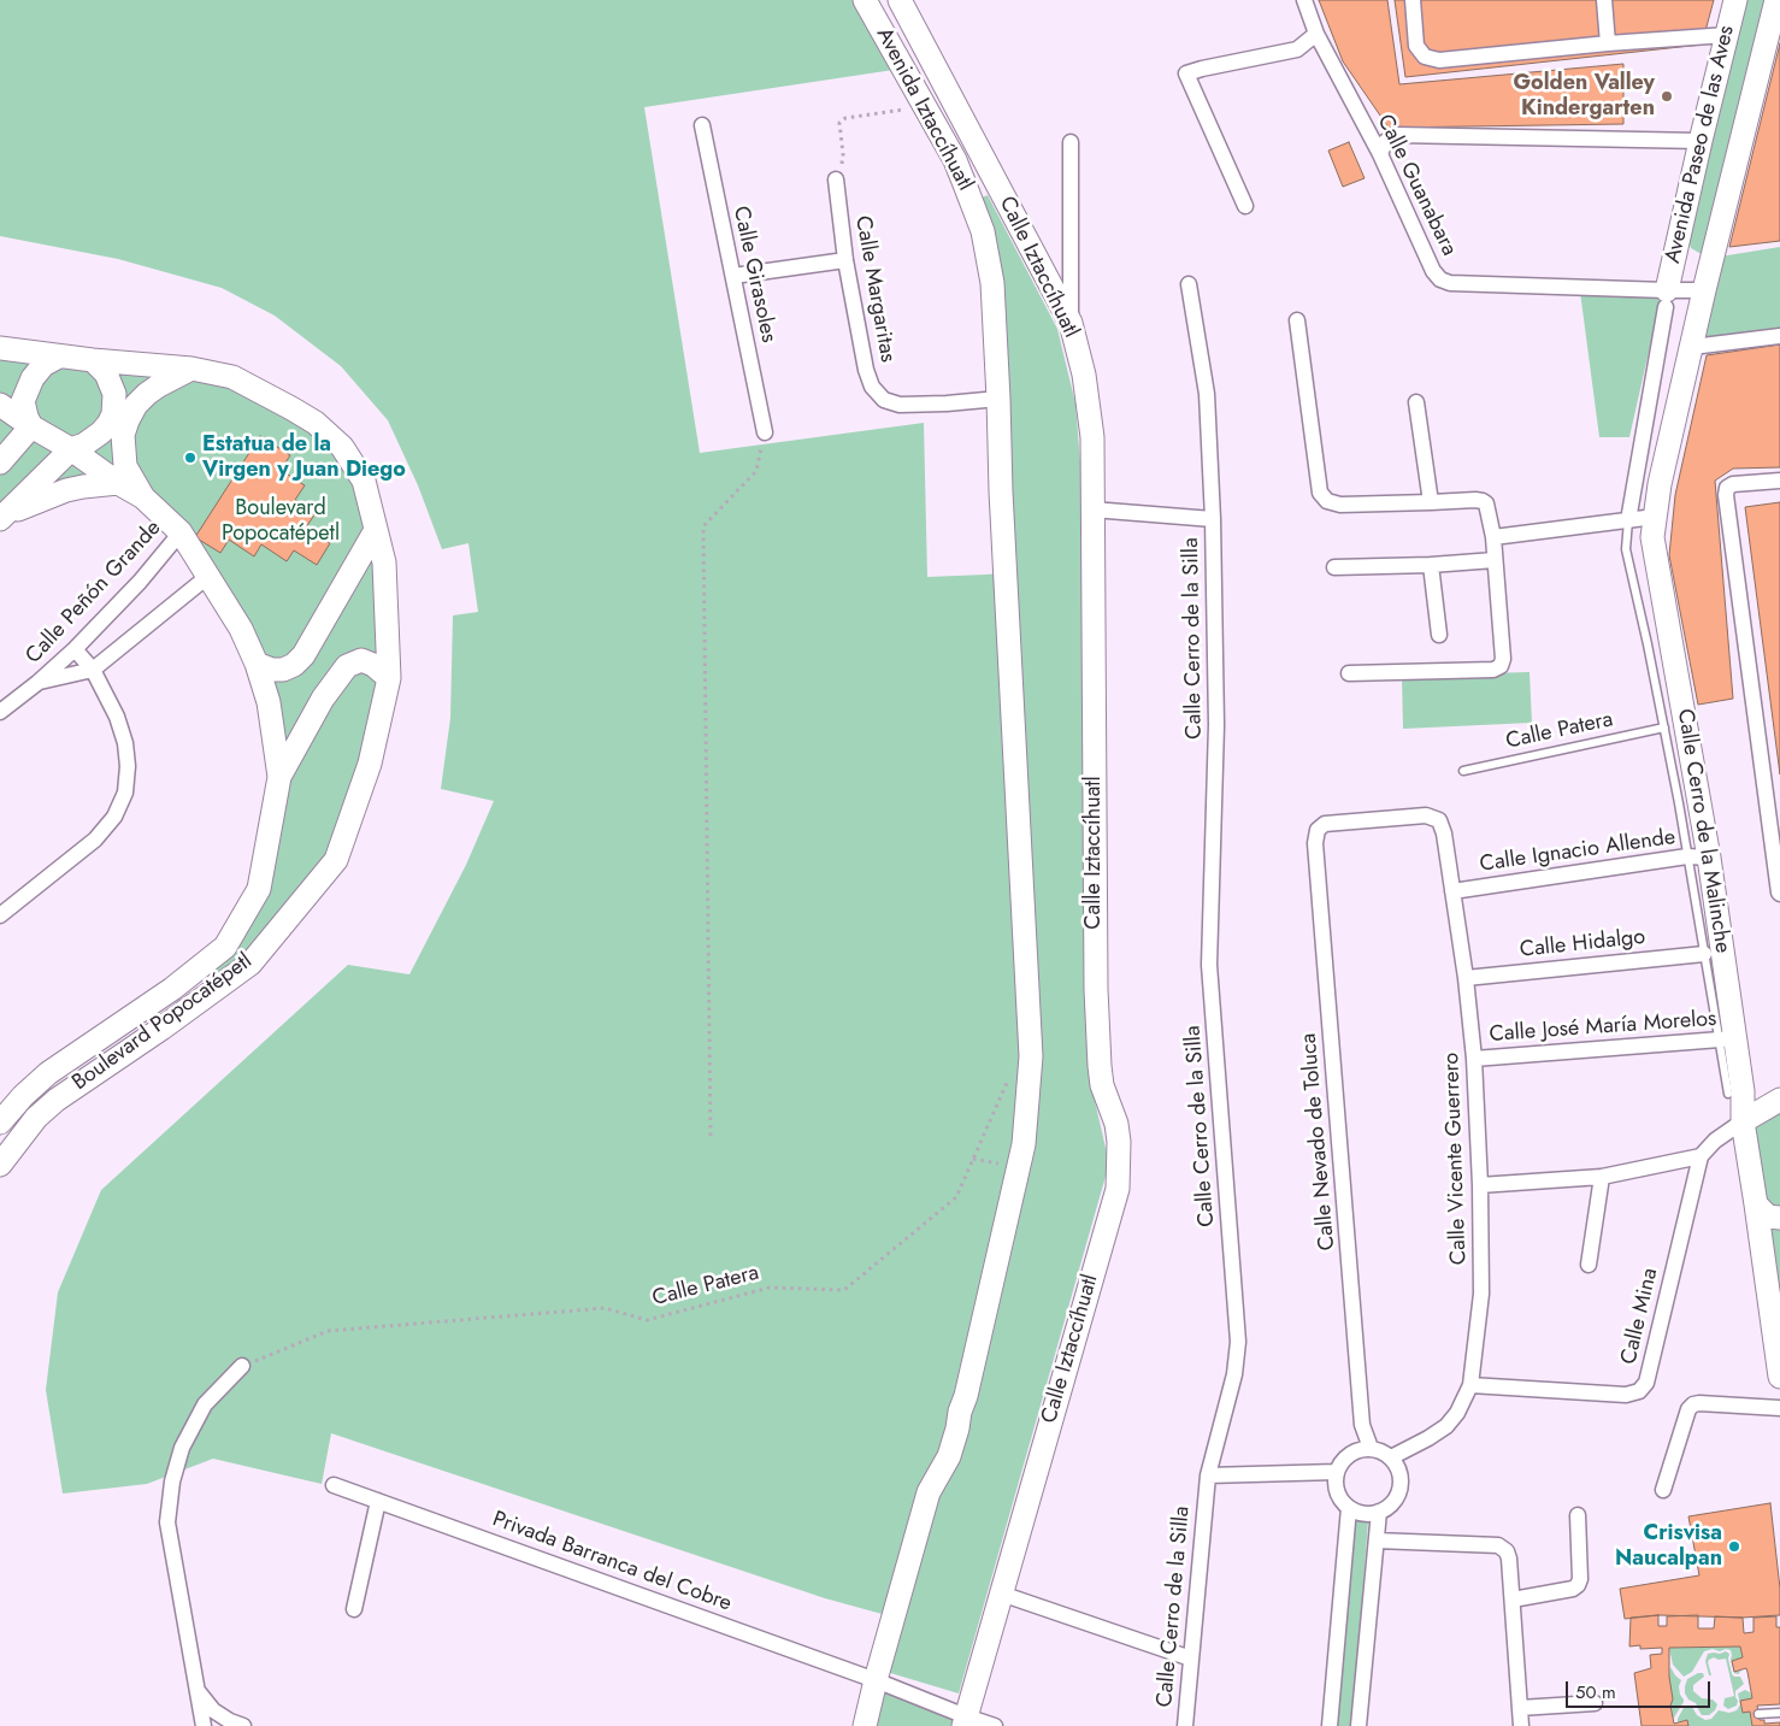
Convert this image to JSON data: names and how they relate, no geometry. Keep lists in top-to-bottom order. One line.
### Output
{"streets":{"street":["Avenida Iztaccíhuatl","Avenida Paseo de las Aves","Calle Guanabara","Calle Iztaccíhuatl","Calle Girasoles","Calle Margaritas","Calle Peñón Grande","Calle Cerro de la Silla","Calle Cerro de la Malinche","Calle Ignacio Allende","Calle Hidalgo","Boulevard Popocatépetl","Calle José María Morelos","Calle Nevado de Toluca","Calle Vicente Guerrero","Calle Mina","Privada Barranca del Cobre"],"lane":["Calle Patera"]},"crossings":[["Avenida Iztaccíhuatl","Calle Margaritas"],["Avenida Iztaccíhuatl","Calle Patera"],["Avenida Paseo de las Aves","Calle Guanabara"],["Avenida Paseo de las Aves","Calle Cerro de la Malinche"],["Calle Guanabara","Calle Cerro de la Malinche"],["Calle Iztaccíhuatl","Privada Barranca del Cobre"],["Calle Peñón Grande","Boulevard Popocatépetl"],["Calle Patera","Calle Cerro de la Malinche"],["Calle Cerro de la Malinche","Calle Ignacio Allende"],["Calle Cerro de la Malinche","Calle Hidalgo"],["Calle Cerro de la Malinche","Calle José María Morelos"],["Calle Ignacio Allende","Calle Vicente Guerrero"],["Calle Hidalgo","Calle Vicente Guerrero"],["Calle José María Morelos","Calle Vicente Guerrero"],["Calle Nevado de Toluca","Calle Vicente Guerrero"],["Calle Vicente Guerrero","Calle Mina"]],"parks":["Boulevard Popocatépetl"],"places":["Golden Valley Kindergarten","Estatua de la Virgen y Juan Diego","Crisvisa Naucalpan"],"scale_bar":"50 m"}
